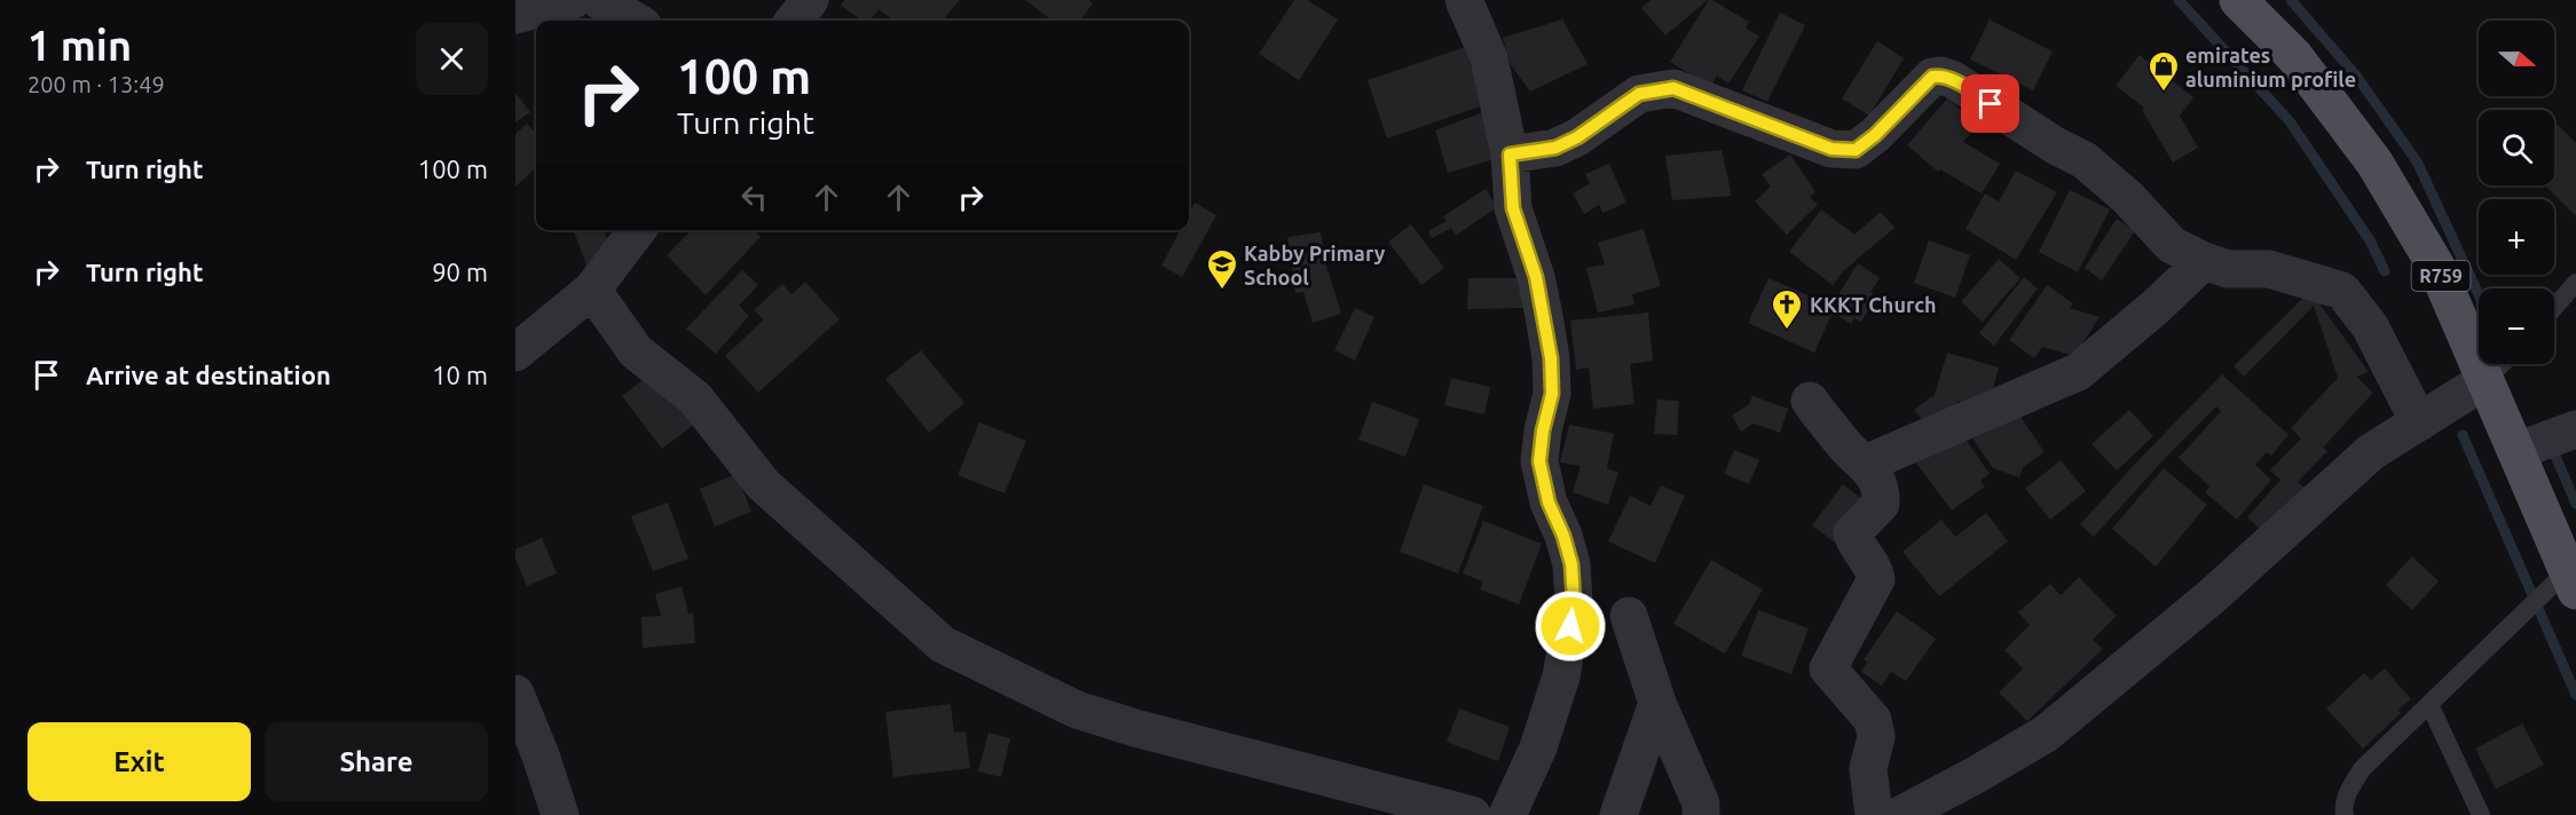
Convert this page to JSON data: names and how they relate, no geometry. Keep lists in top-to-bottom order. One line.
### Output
{"streets":{"main road":["R759"]},"places":{"shop":["emirates aluminium profile"],"school or university":["Kabby Primary School"],"church":["KKKT Church"]},"north":"right","page":{"heading":["1 min","200 m · 13:49"],"map_buttons":["+","−"],"turn":["100 m","Turn right"],"list":[{"name":"Turn right","value":"100 m"},{"name":"Turn right","value":"90 m"},{"name":"Arrive at destination","value":"10 m"}],"buttons":["Exit","Share"]}}
